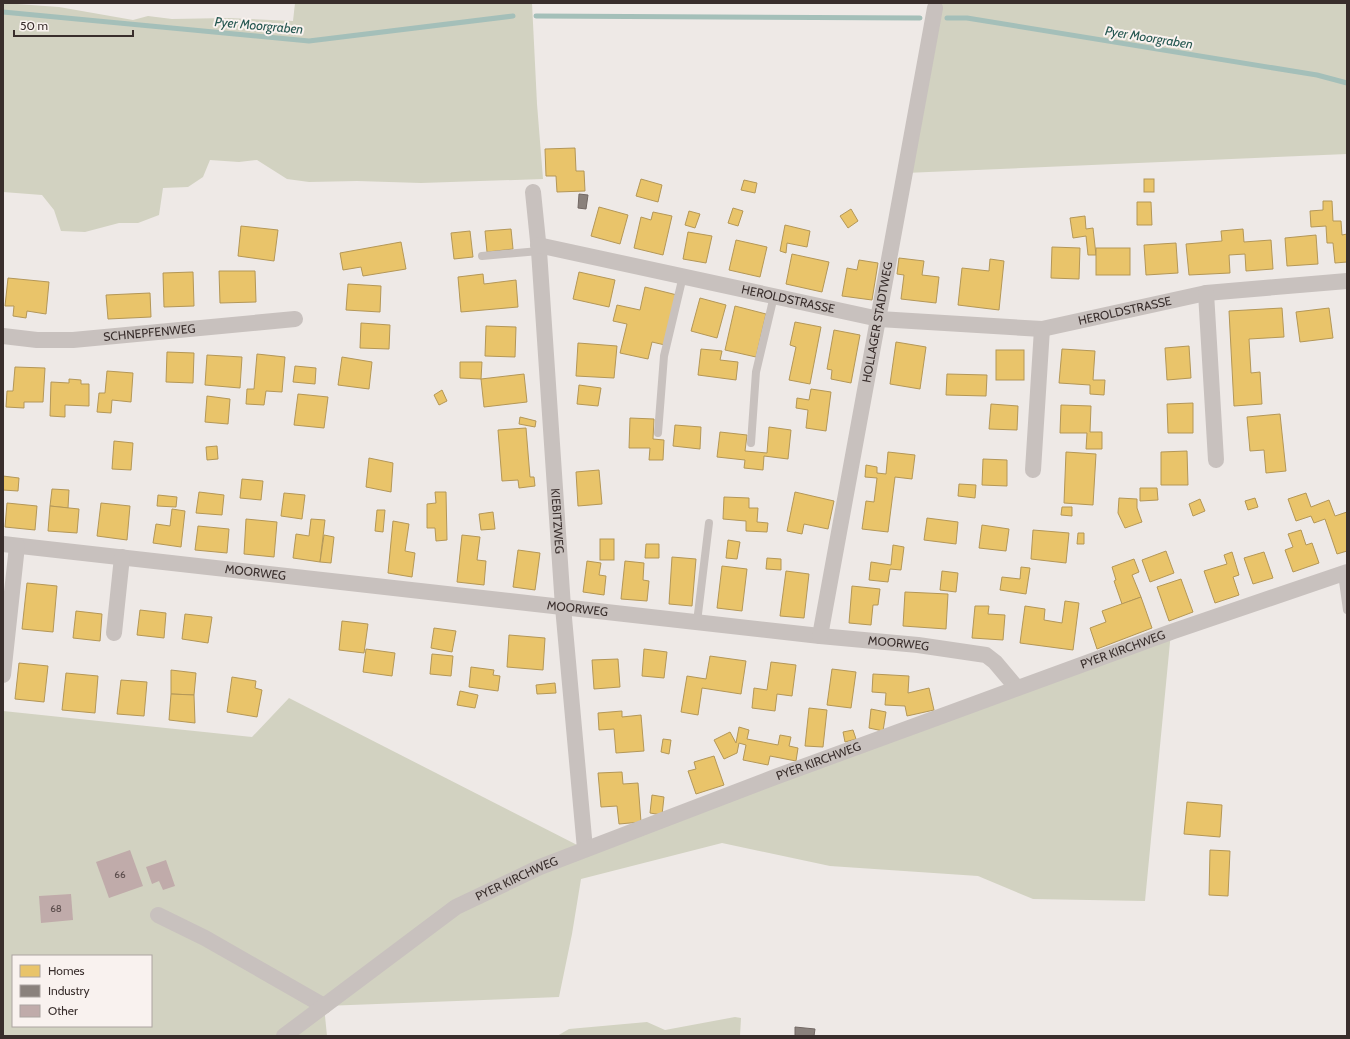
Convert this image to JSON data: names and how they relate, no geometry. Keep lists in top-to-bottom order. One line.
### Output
{"streets":{"street":["HEROLDSTRASSE","HOLLAGER STADTWEG","SCHNEPFENWEG","KIEBITZWEG","MOORWEG","PYER KIRCHWEG"]},"crossings":[["HEROLDSTRASSE","HOLLAGER STADTWEG"],["HEROLDSTRASSE","KIEBITZWEG"],["HOLLAGER STADTWEG","MOORWEG"],["KIEBITZWEG","MOORWEG"],["KIEBITZWEG","PYER KIRCHWEG"],["MOORWEG","PYER KIRCHWEG"]],"water":["Pyer Moorgraben"],"house_numbers":["66","68"],"legend":["Homes","Industry","Other"],"scale_bar":"50 m"}
